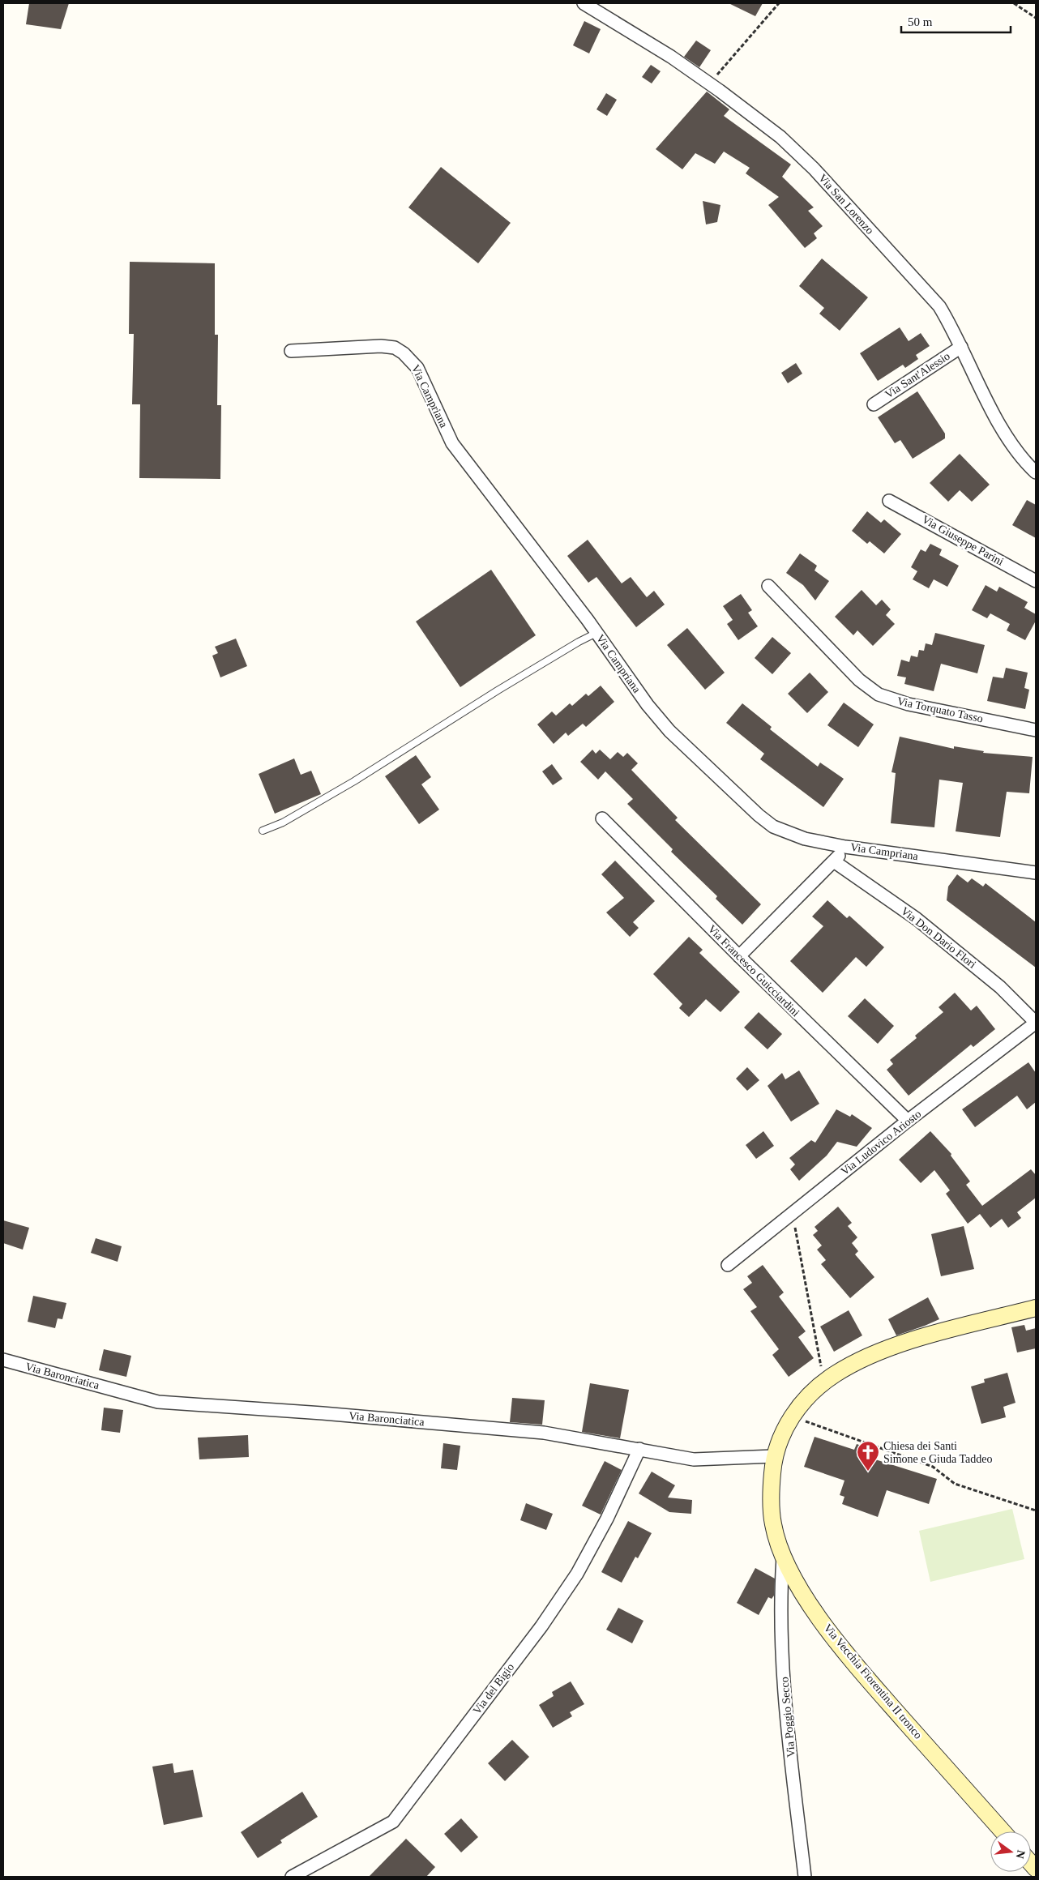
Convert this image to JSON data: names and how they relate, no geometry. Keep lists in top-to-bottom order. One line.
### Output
{"streets":{"street":["Via San Lorenzo","Via Sant'Alessio","Via Campriana","Via Giuseppe Parini","Via Torquato Tasso","Via Don Dario Flori","Via Francesco Guicciardini","Via Ludovico Ariosto","Via Baronciatica","Via Vecchia Fiorentina II tronco","Via del Bigio","Via Poggio Secco"]},"crossings":[["Via San Lorenzo","Via Sant'Alessio"],["Via Don Dario Flori","Via Ludovico Ariosto"],["Via Francesco Guicciardini","Via Ludovico Ariosto"],["Via Baronciatica","Via Vecchia Fiorentina II tronco"],["Via Baronciatica","Via del Bigio"],["Via Vecchia Fiorentina II tronco","Via Poggio Secco"]],"places":{"church":["Chiesa dei Santi Simone e Giuda Taddeo"]},"scale_bar":"50 m","north":"right"}
